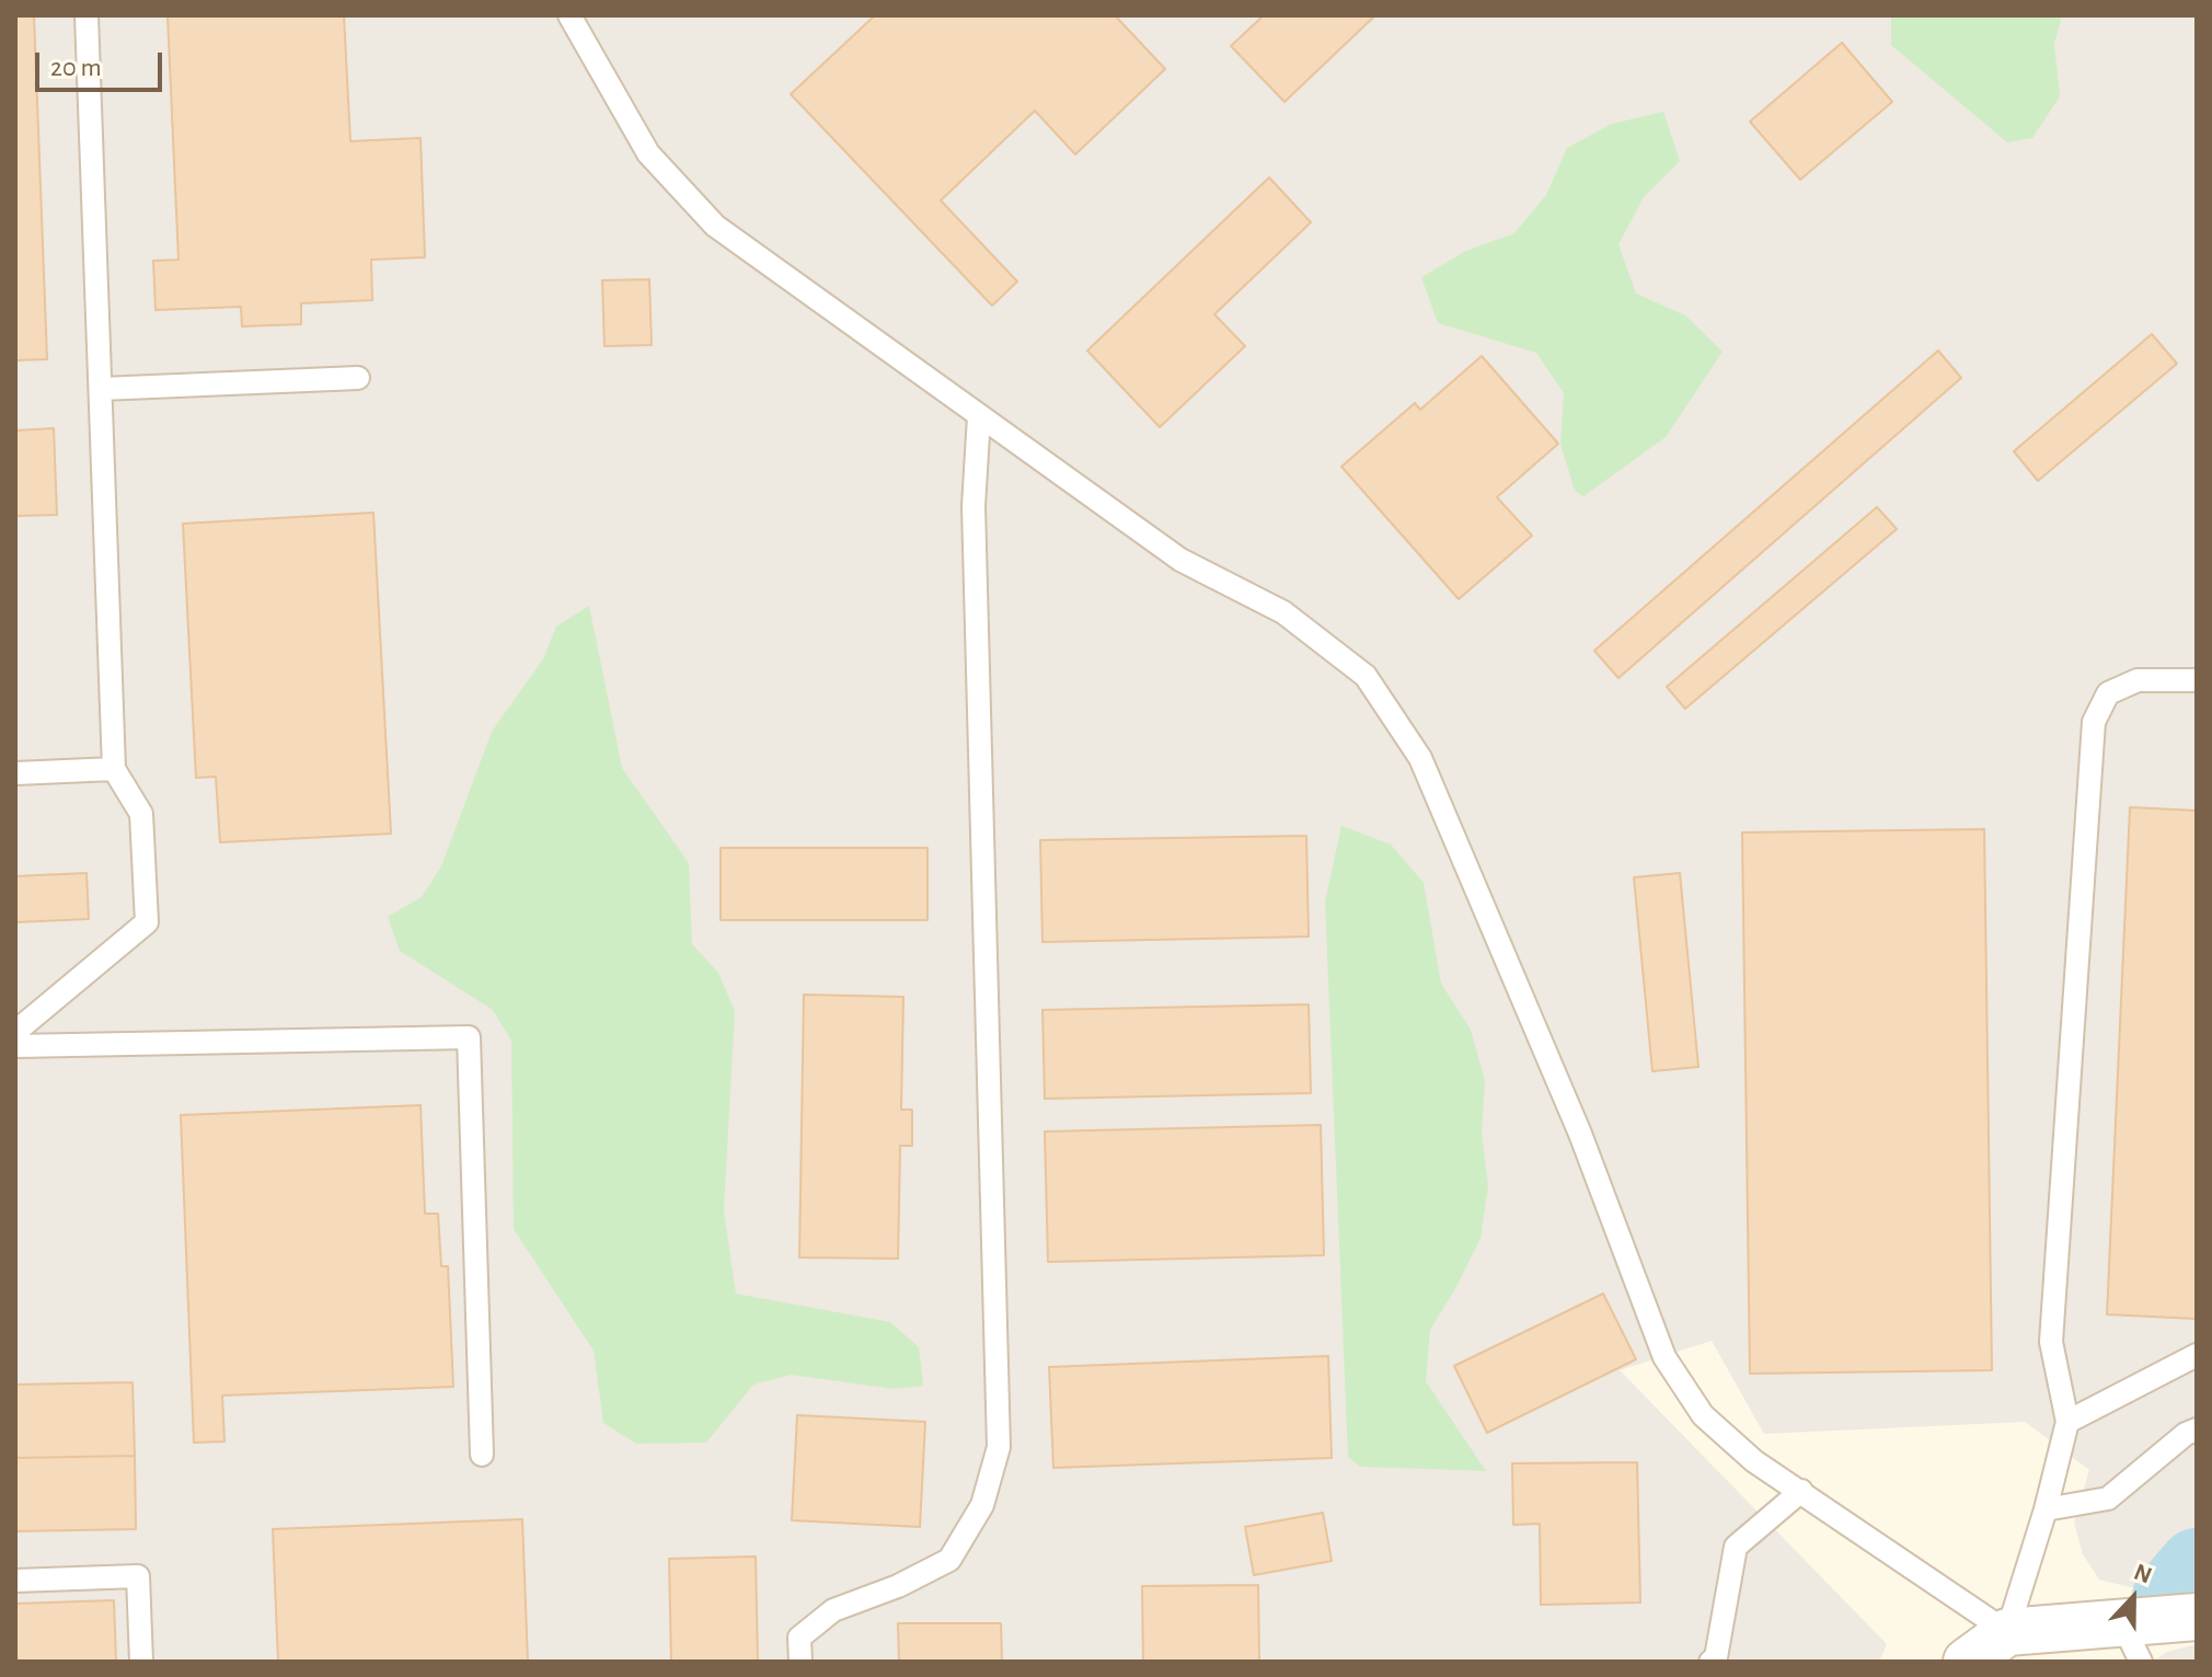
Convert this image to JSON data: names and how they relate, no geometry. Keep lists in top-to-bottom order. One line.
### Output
{"scale_bar":"20 m","north":"top"}
